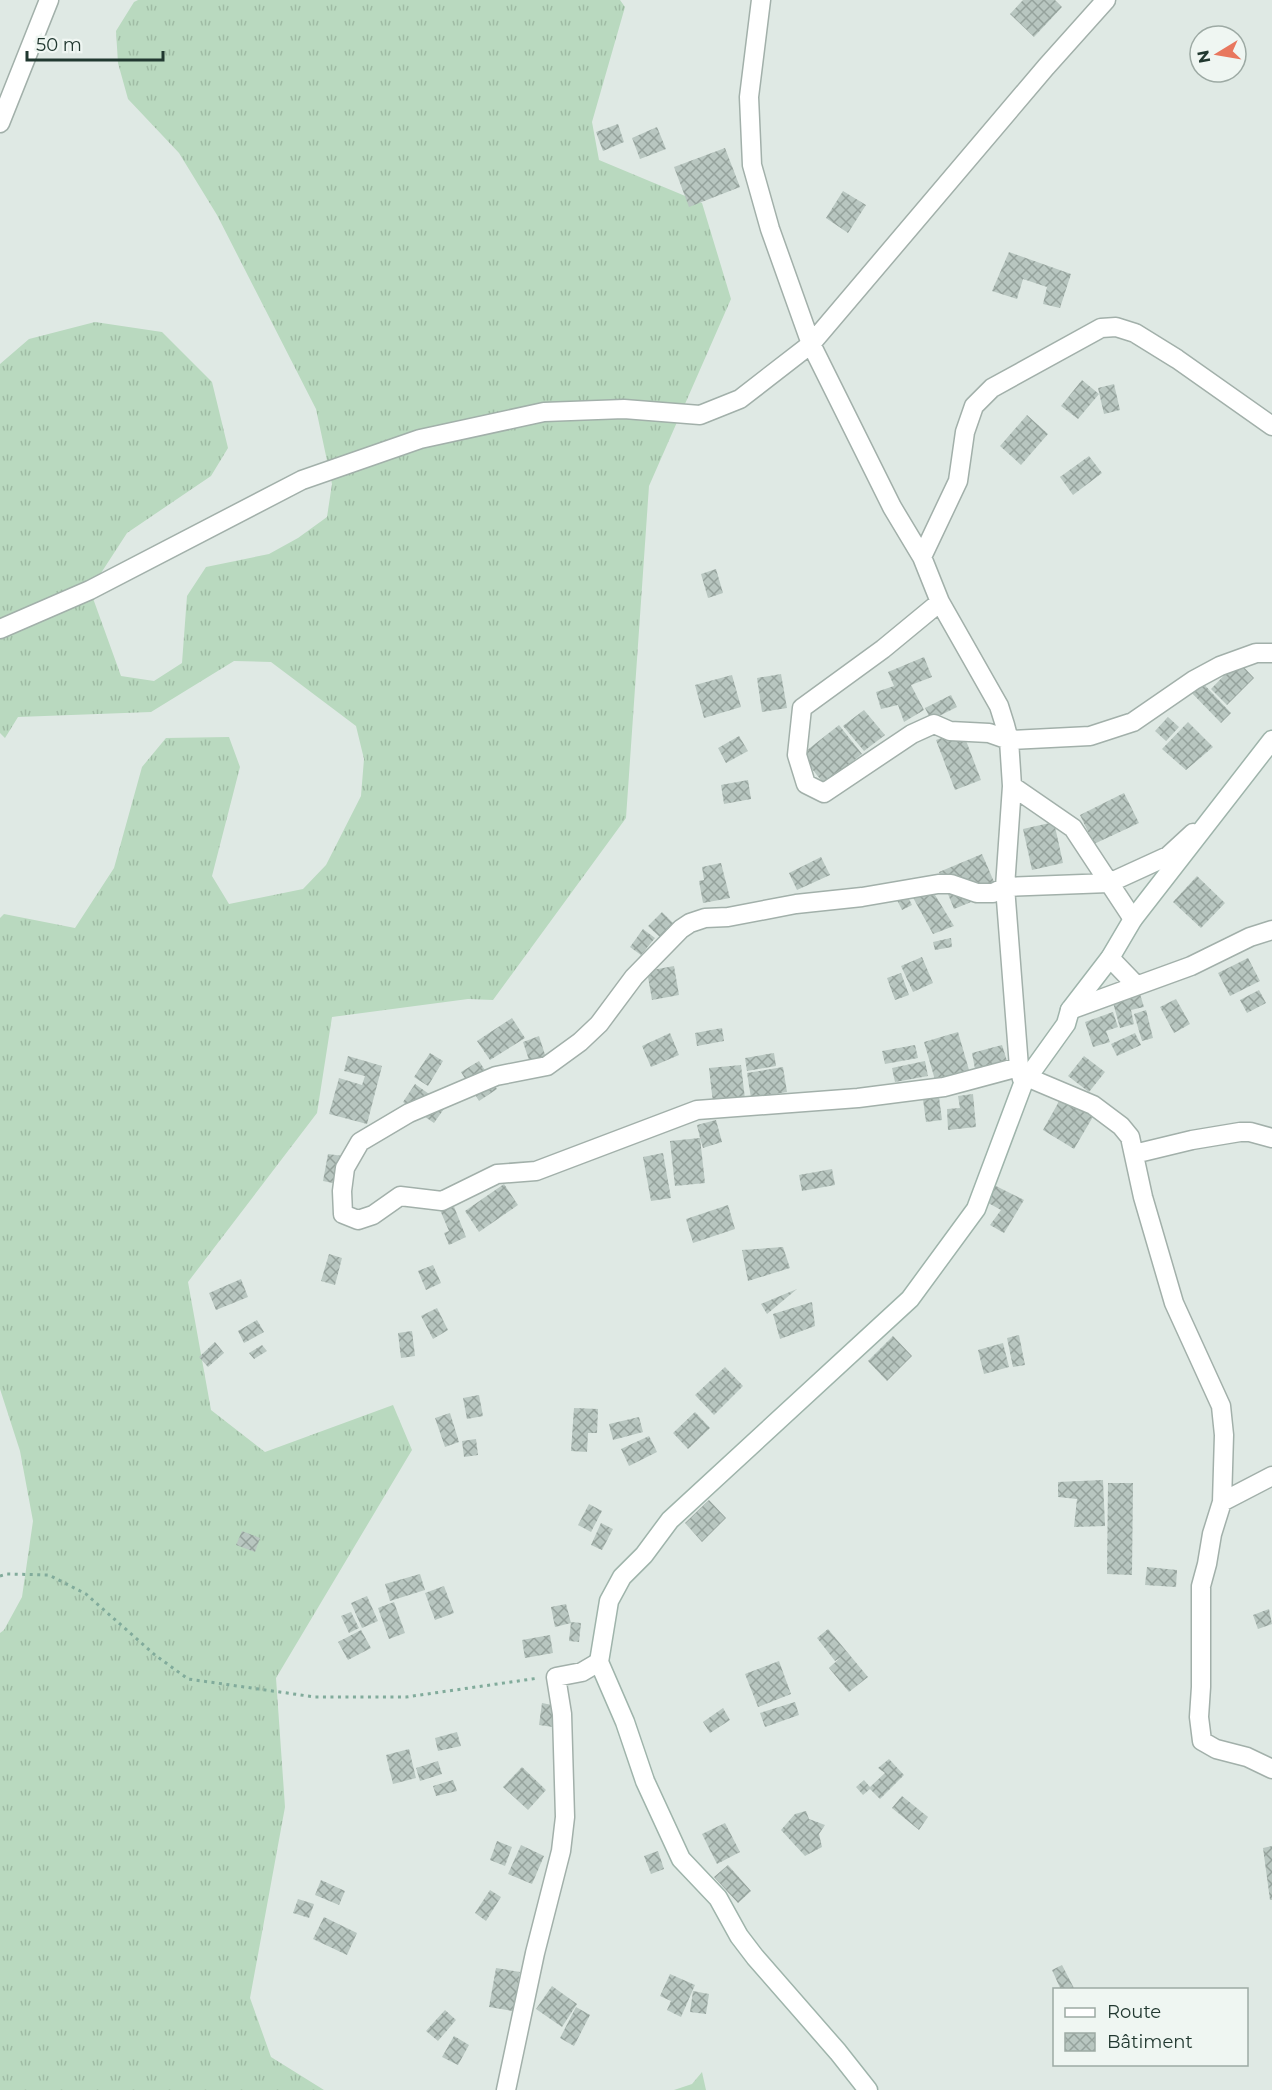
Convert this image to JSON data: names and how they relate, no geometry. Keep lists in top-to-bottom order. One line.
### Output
{"legend":["Route","Bâtiment"],"scale_bar":"50 m","north":"left"}
